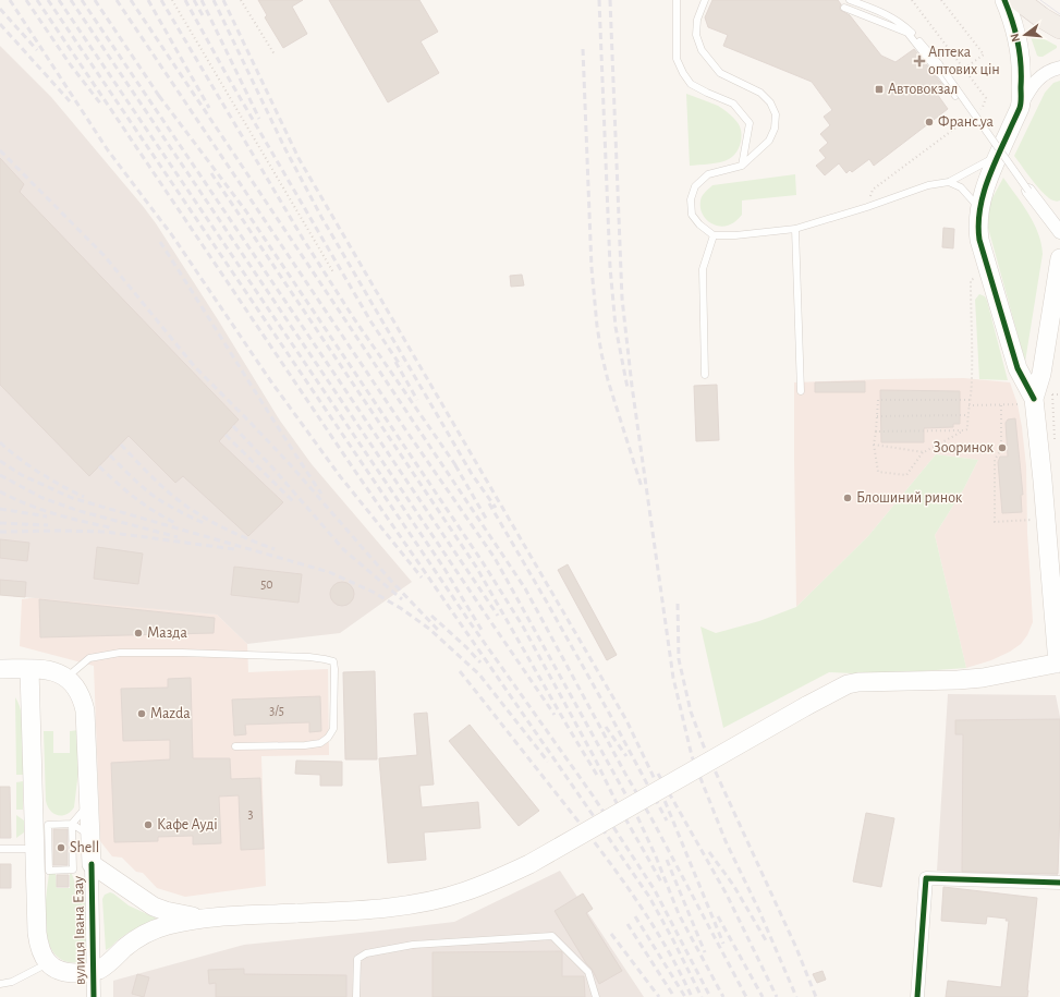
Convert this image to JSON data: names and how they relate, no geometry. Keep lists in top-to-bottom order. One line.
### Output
{"streets":{"main road":["вулиця Івана Езау"]},"places":{"health":["Аптека оптових цін"],"transit":["Автовокзал"],"other":["Франс.уа","Зооринок","Блошиний ринок","Мазда","Mazda","Кафе Ауді","Shell"]},"house_numbers":["50","3/5","3"],"north":"left"}
